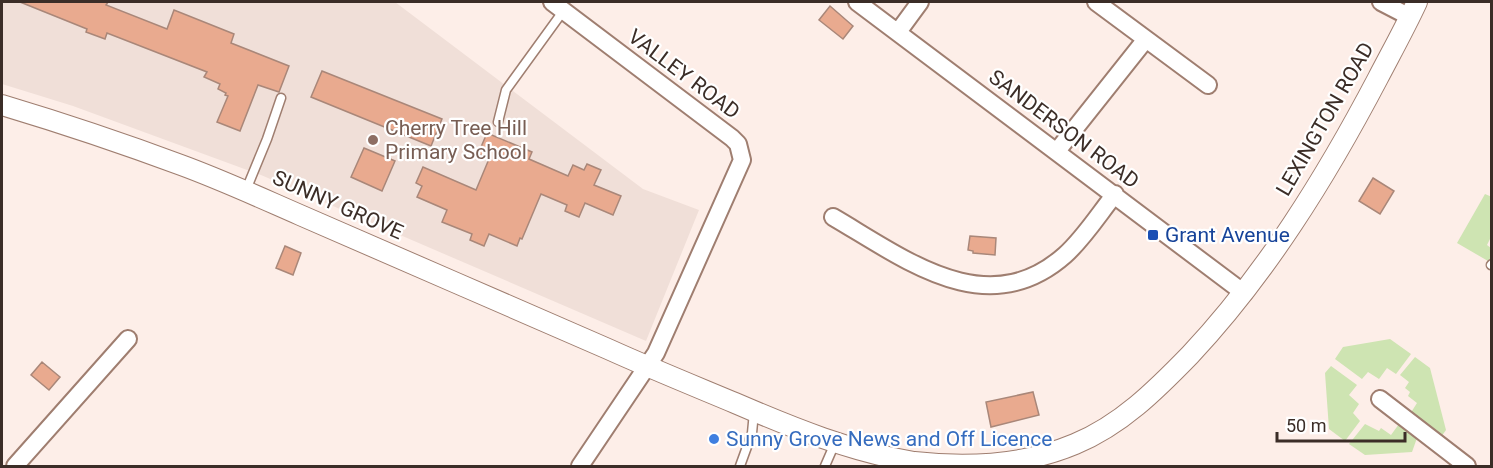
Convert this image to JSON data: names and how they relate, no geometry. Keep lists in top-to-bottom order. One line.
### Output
{"streets":{"street":["VALLEY ROAD","LEXINGTON ROAD","SANDERSON ROAD","SUNNY GROVE"]},"crossings":[["VALLEY ROAD","LEXINGTON ROAD"],["VALLEY ROAD","SUNNY GROVE"],["LEXINGTON ROAD","SANDERSON ROAD"],["LEXINGTON ROAD","SUNNY GROVE"]],"places":{"other":["Cherry Tree Hill Primary School","Sunny Grove News and Off Licence"],"transit":["Grant Avenue"]},"scale_bar":"50 m"}
